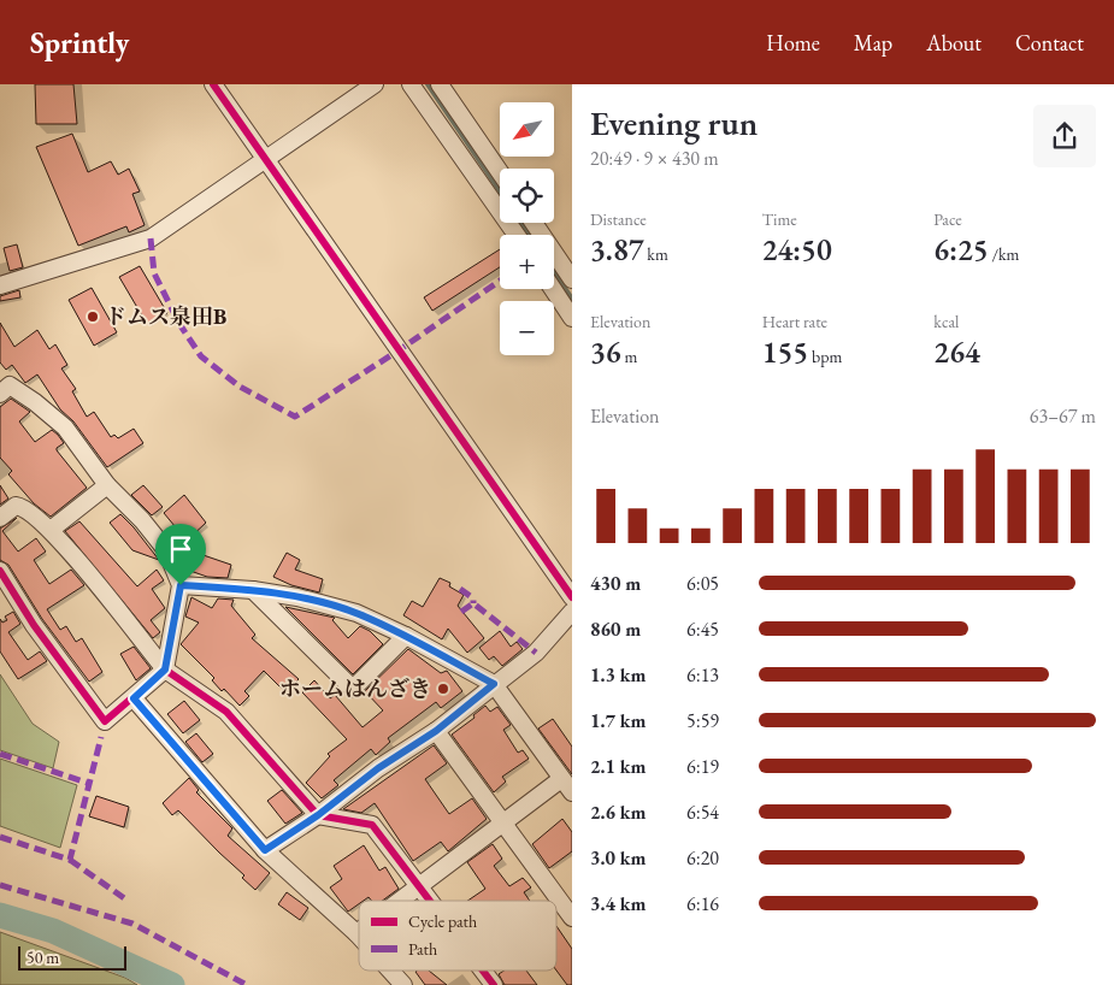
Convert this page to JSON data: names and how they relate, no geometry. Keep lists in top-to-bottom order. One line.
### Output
{"places":["ドムス泉田B","ホームはんざき"],"legend":["Cycle path","Path"],"scale_bar":"50 m","north":"bottom left","page":{"header":"Sprintly","nav":["Home","Map","About","Contact"],"heading":["Evening run","20:49 · 9 × 430 m"],"map_buttons":["+","−"],"stats":[["Distance","3.87 km"],["Time","24:50"],["Pace","6:25 /km"],["Elevation","36 m"],["Heart rate","155 bpm"],["kcal","264"]],"chart":["Elevation","63–67 m"],"list":[{"name":"430 m","note":"6:05"},{"name":"860 m","note":"6:45"},{"name":"1.3 km","note":"6:13"},{"name":"1.7 km","note":"5:59"},{"name":"2.1 km","note":"6:19"},{"name":"2.6 km","note":"6:54"},{"name":"3.0 km","note":"6:20"},{"name":"3.4 km","note":"6:16"}],"scale":"50 m"}}
